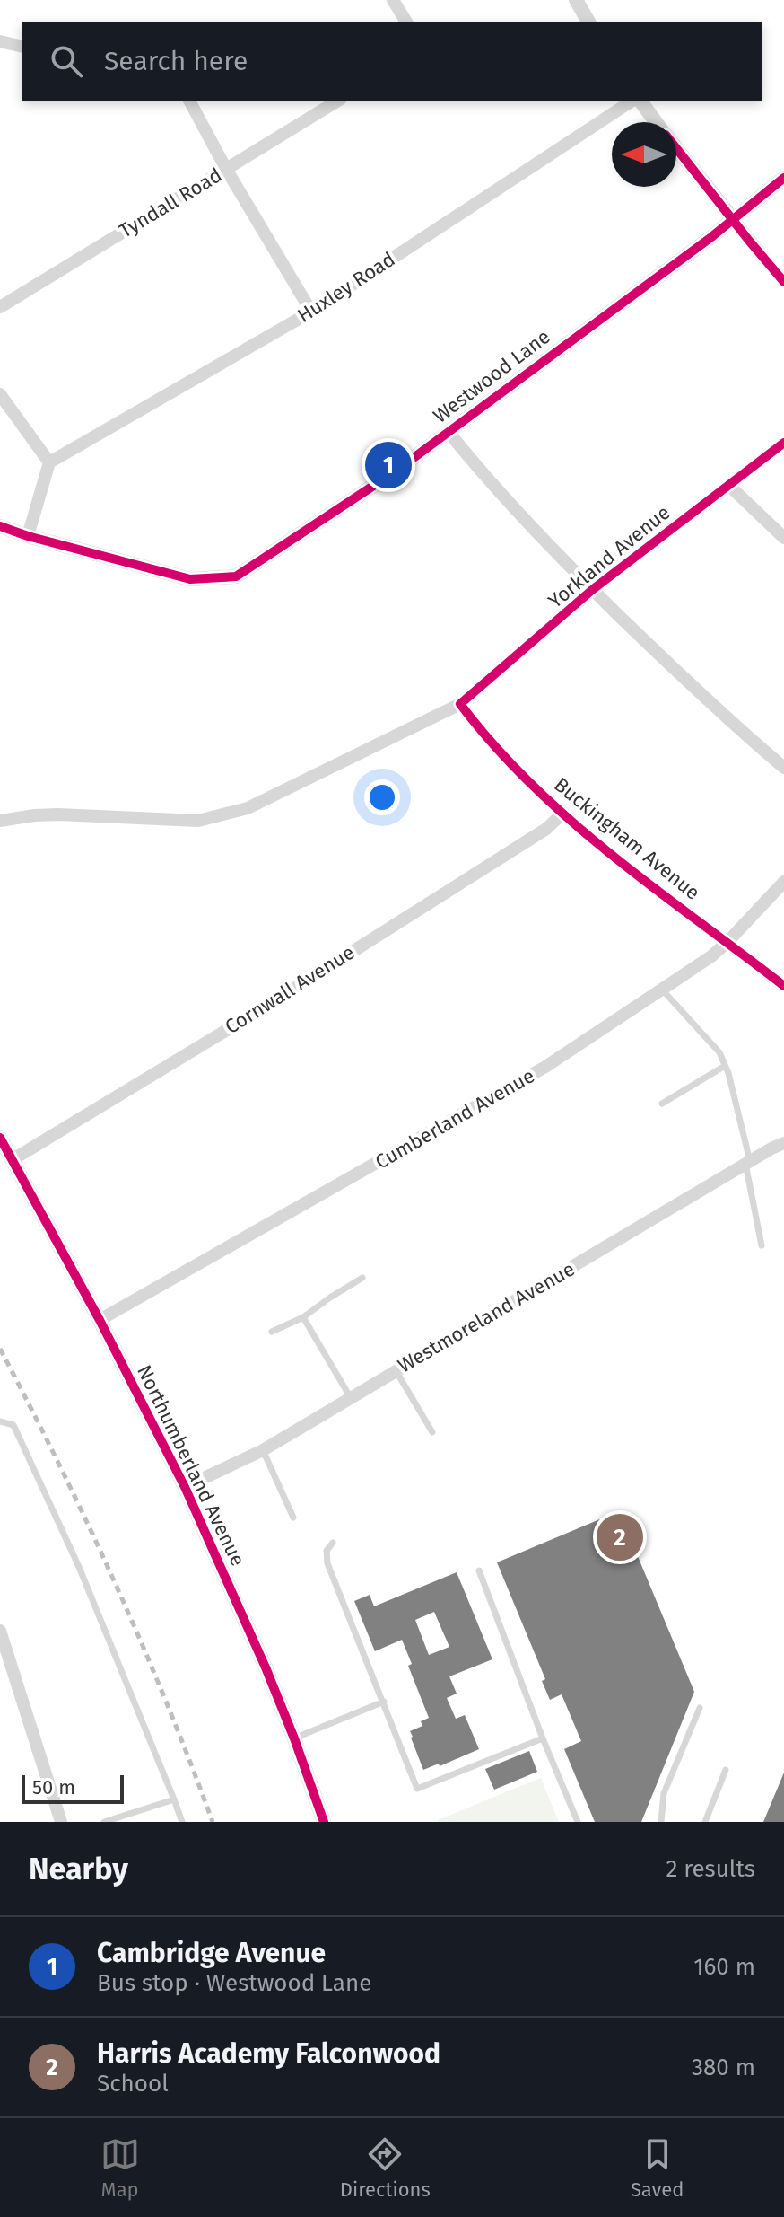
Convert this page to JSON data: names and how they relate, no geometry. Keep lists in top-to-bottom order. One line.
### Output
{"streets":{"street":["Tyndall Road","Huxley Road","Westwood Lane","Yorkland Avenue","Buckingham Avenue","Cornwall Avenue","Cumberland Avenue","Westmoreland Avenue","Northumberland Avenue"]},"crossings":[["Yorkland Avenue","Buckingham Avenue"],["Buckingham Avenue","Cornwall Avenue"],["Buckingham Avenue","Cumberland Avenue"],["Cornwall Avenue","Northumberland Avenue"],["Cumberland Avenue","Northumberland Avenue"],["Westmoreland Avenue","Northumberland Avenue"]],"scale_bar":"50 m","north":"left","page":{"search":"Search here","pins":["1","2"],"scale":"50 m","heading":["Nearby","2 results"],"list":[{"mark":"1","name":"Cambridge Avenue","note":"Bus stop · Westwood Lane","value":"160 m"},{"mark":"2","name":"Harris Academy Falconwood","note":"School","value":"380 m"}],"nav":["Map","Directions","Saved"]}}
